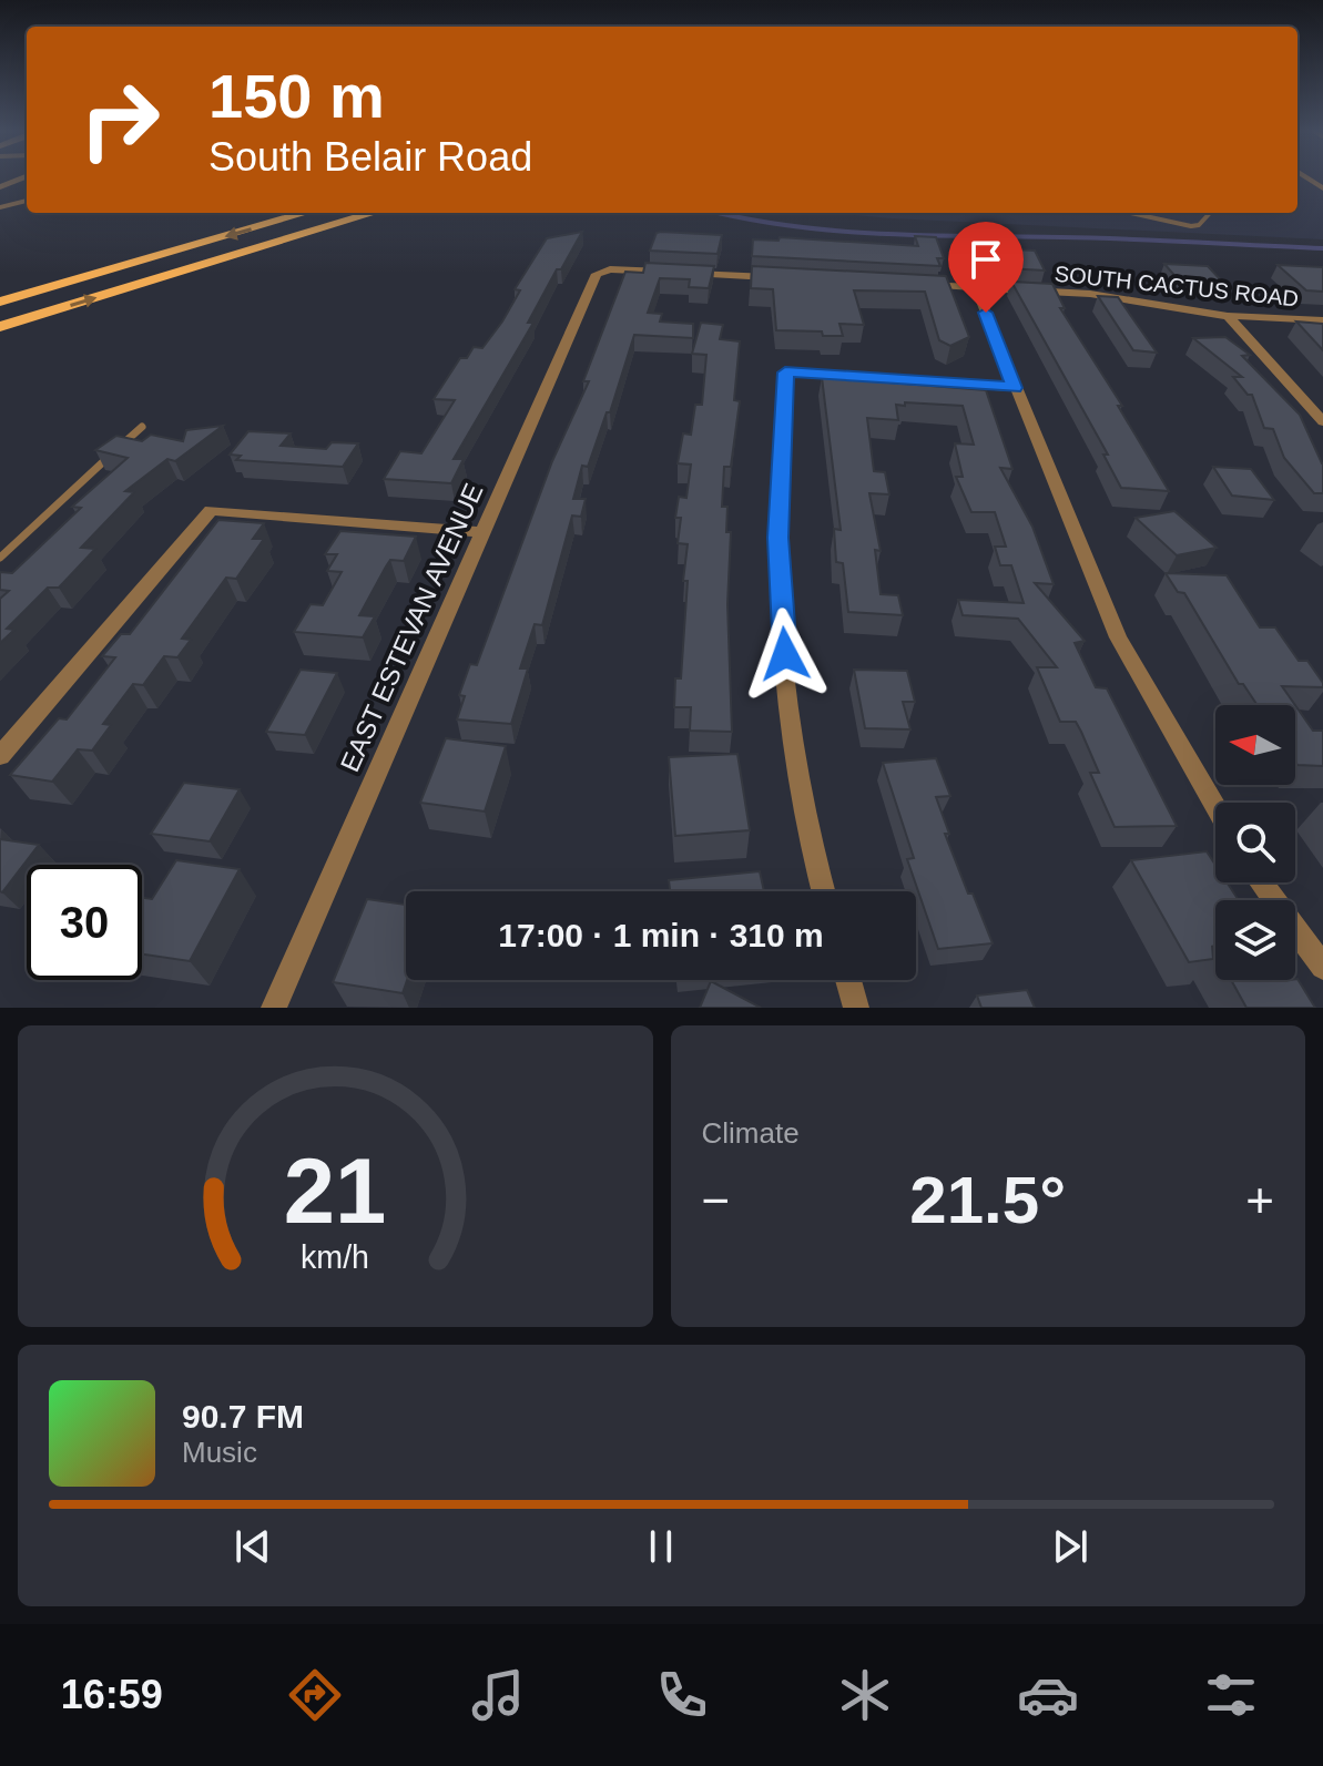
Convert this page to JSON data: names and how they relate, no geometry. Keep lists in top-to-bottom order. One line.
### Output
{"streets":{"street":["SOUTH CACTUS ROAD","EAST ESTEVAN AVENUE"]},"north":"left","page":{"turn":["150 m","South Belair Road"],"limit":"30","trip":"17:00 · 1 min · 310 m","tile":"Climate","heat":["−","21.5°","+"],"song":["90.7 FM","Music"],"tabs":"16:59","gauge":["21","km/h"]}}
